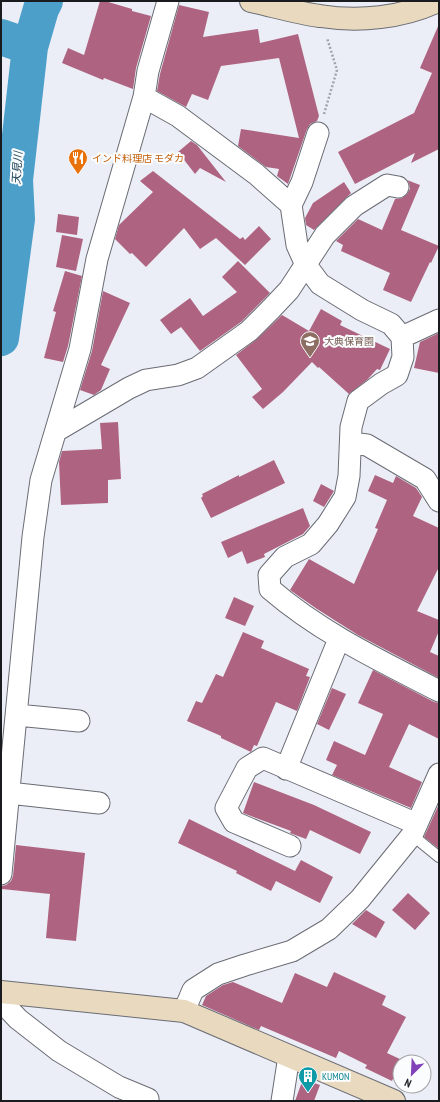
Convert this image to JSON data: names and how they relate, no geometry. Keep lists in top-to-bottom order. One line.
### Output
{"water":["天見川"],"places":{"restaurant":["インド料理店 モダカ"],"school or university":["大典保育園"],"building":["KUMON"]},"north":"bottom left"}
